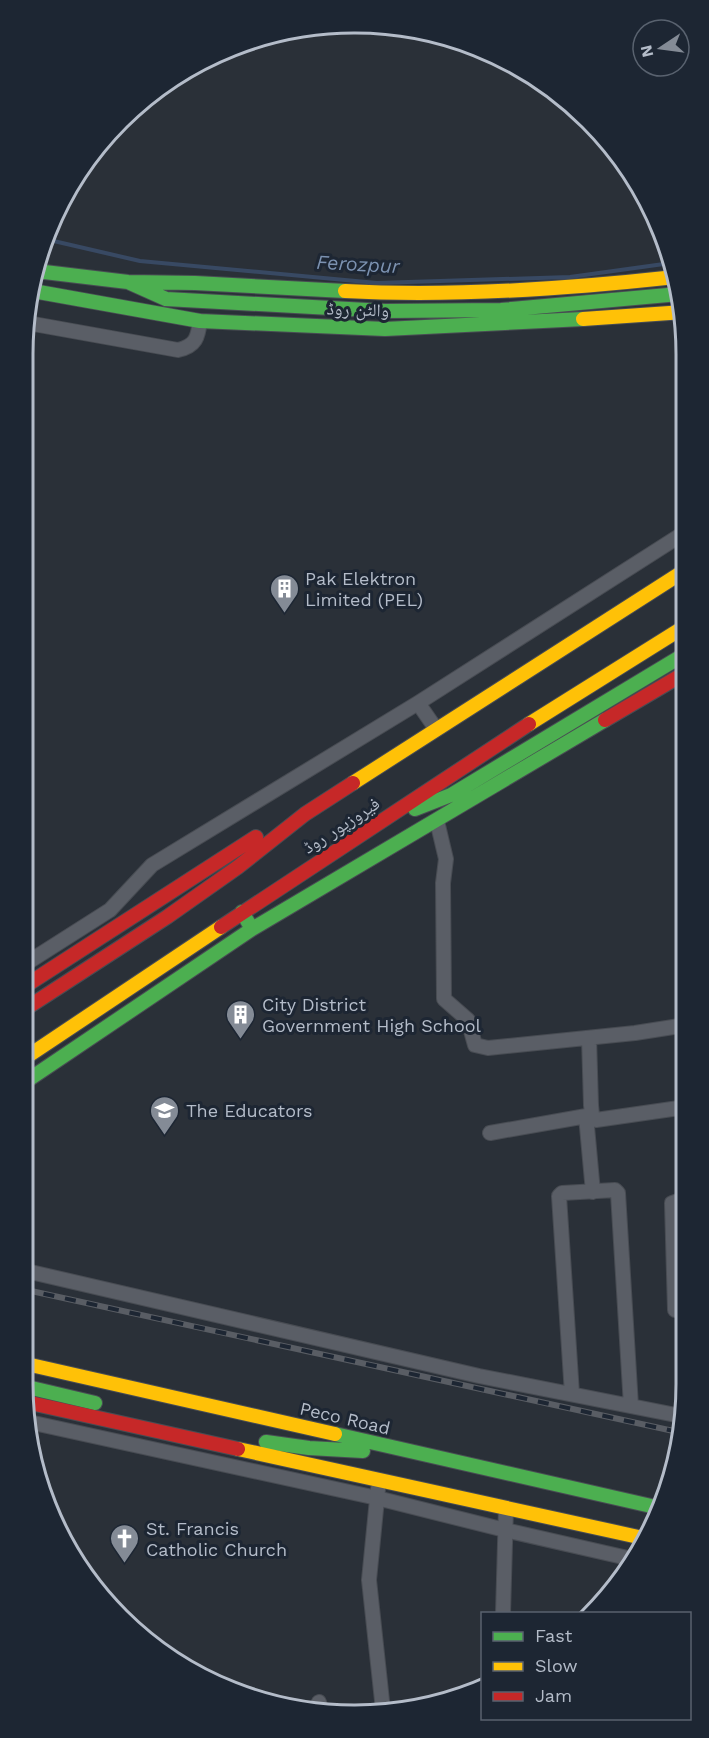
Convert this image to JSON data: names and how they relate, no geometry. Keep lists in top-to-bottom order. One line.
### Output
{"streets":{"main road":["والٹن روڈ","فیروزپور روڈ","Peco Road"]},"water":["Ferozpur"],"places":{"building":["Pak Elektron Limited (PEL)","City District Government High School"],"school or university":["The Educators"],"church":["St. Francis Catholic Church"]},"legend":["Fast","Slow","Jam"],"north":"left"}
